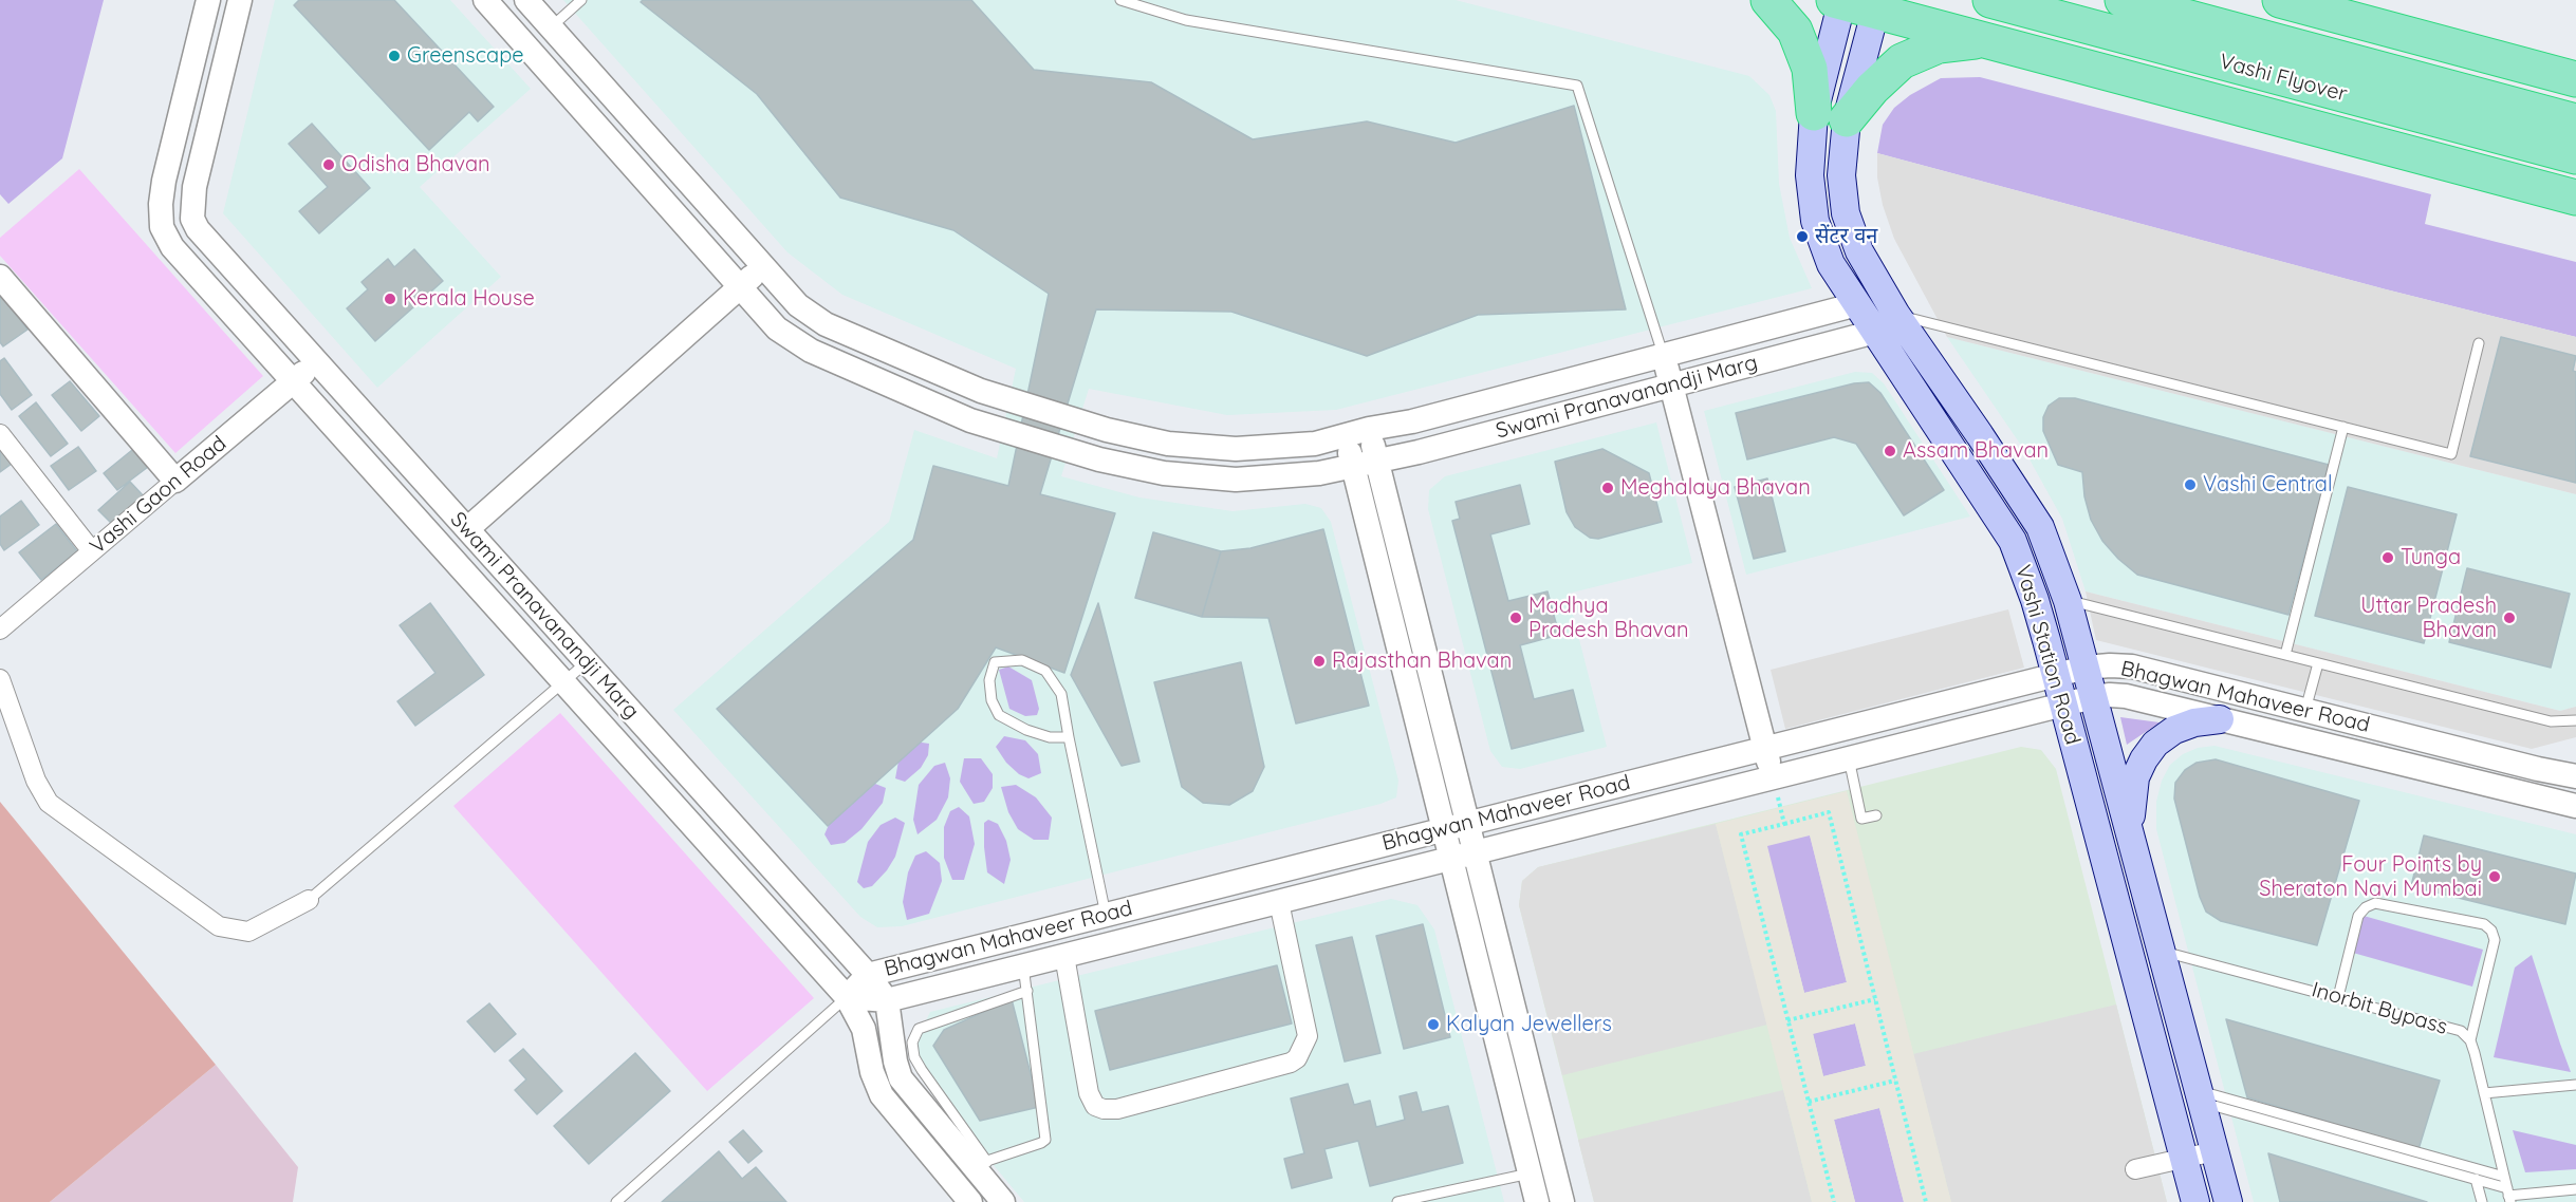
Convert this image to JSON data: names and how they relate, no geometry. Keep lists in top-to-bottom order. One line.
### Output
{"streets":{"highway":["Vashi Flyover"],"main road":["Vashi Station Road"],"street":["Swami Pranavanandji Marg","Vashi Gaon Road","Bhagwan Mahaveer Road"],"lane":["Inorbit Bypass"]},"crossings":[["Swami Pranavanandji Marg","Vashi Gaon Road"],["Swami Pranavanandji Marg","Vashi Station Road"],["Swami Pranavanandji Marg","Bhagwan Mahaveer Road"],["Vashi Station Road","Bhagwan Mahaveer Road"],["Vashi Station Road","Inorbit Bypass"]],"places":["Greenscape","Odisha Bhavan","सेंटर वन","Kerala House","Assam Bhavan","Vashi Central","Meghalaya Bhavan","Tunga","Madhya Pradesh Bhavan","Uttar Pradesh Bhavan","Rajasthan Bhavan","Four Points by Sheraton Navi Mumbai","Kalyan Jewellers"]}
